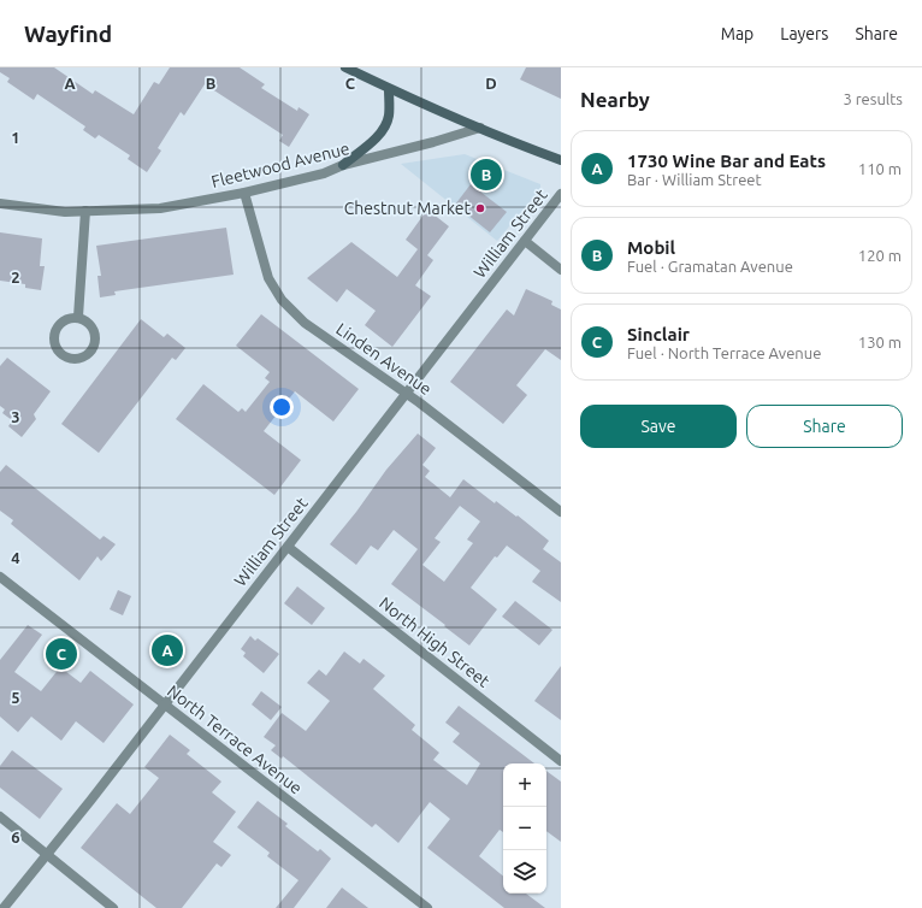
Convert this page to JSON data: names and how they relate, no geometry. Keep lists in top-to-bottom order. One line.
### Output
{"streets":{"street":["Fleetwood Avenue","William Street","Linden Avenue","North High Street","North Terrace Avenue"]},"crossings":[["Fleetwood Avenue","Linden Avenue"],["William Street","Linden Avenue"],["William Street","North High Street"],["William Street","North Terrace Avenue"]],"places":["Chestnut Market"],"page":{"header":"Wayfind","nav":["Map","Layers","Share"],"heading":["Nearby","3 results"],"list":[{"mark":"A","name":"1730 Wine Bar and Eats","note":"Bar · William Street","value":"110 m"},{"mark":"B","name":"Mobil","note":"Fuel · Gramatan Avenue","value":"120 m"},{"mark":"C","name":"Sinclair","note":"Fuel · North Terrace Avenue","value":"130 m"}],"pins":["B","A","C"],"buttons":["Save","Share"],"map_buttons":["+","−"]},"grid":{"columns":["A","B","C","D"],"rows":["1","2","3","4","5","6"]}}
